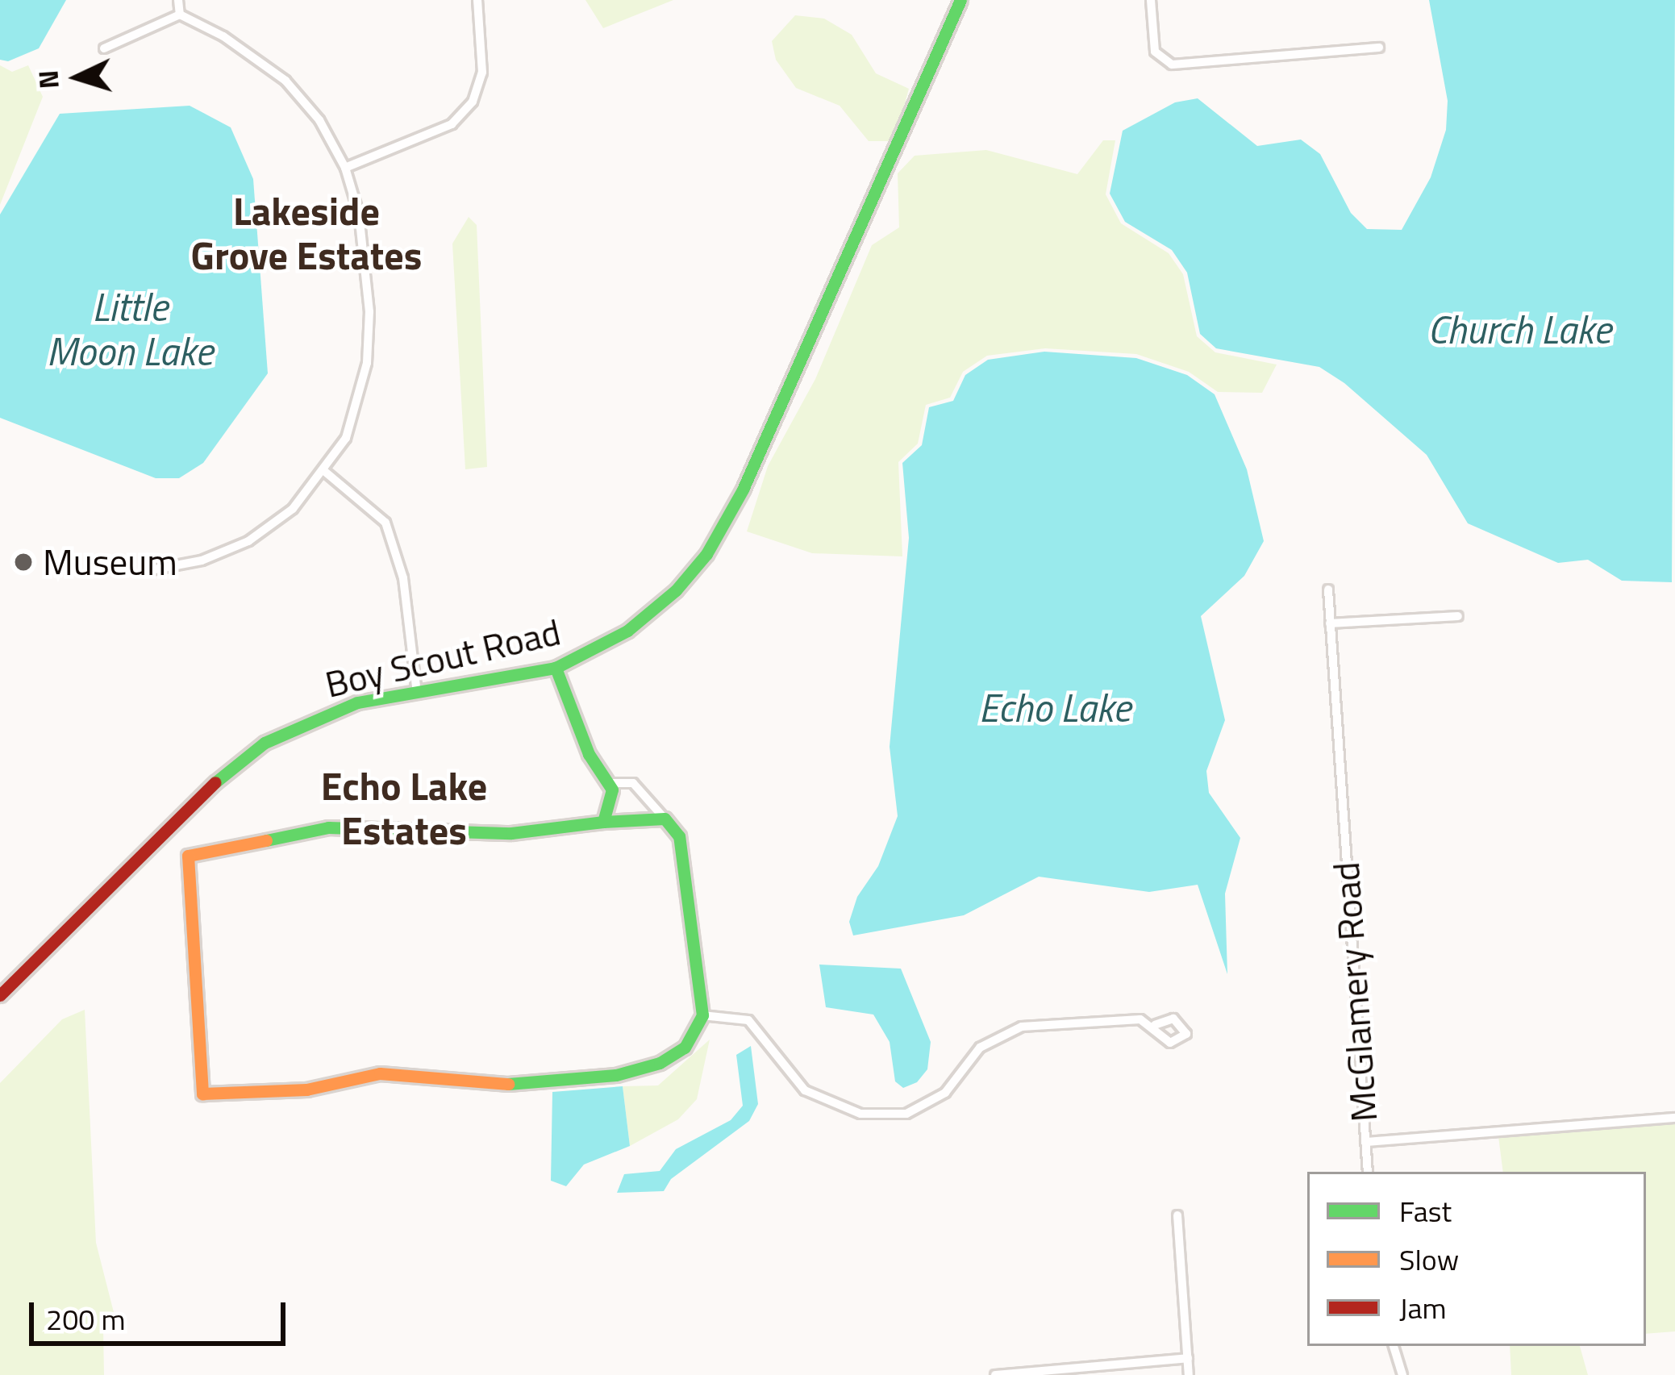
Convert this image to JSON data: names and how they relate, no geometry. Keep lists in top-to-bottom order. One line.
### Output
{"streets":{"street":["Boy Scout Road","McGlamery Road"]},"districts":["Lakeside Grove Estates","Echo Lake Estates"],"water":["Little Moon Lake","Church Lake","Echo Lake"],"places":["Museum"],"legend":["Fast","Slow","Jam"],"scale_bar":"200 m","north":"left"}
